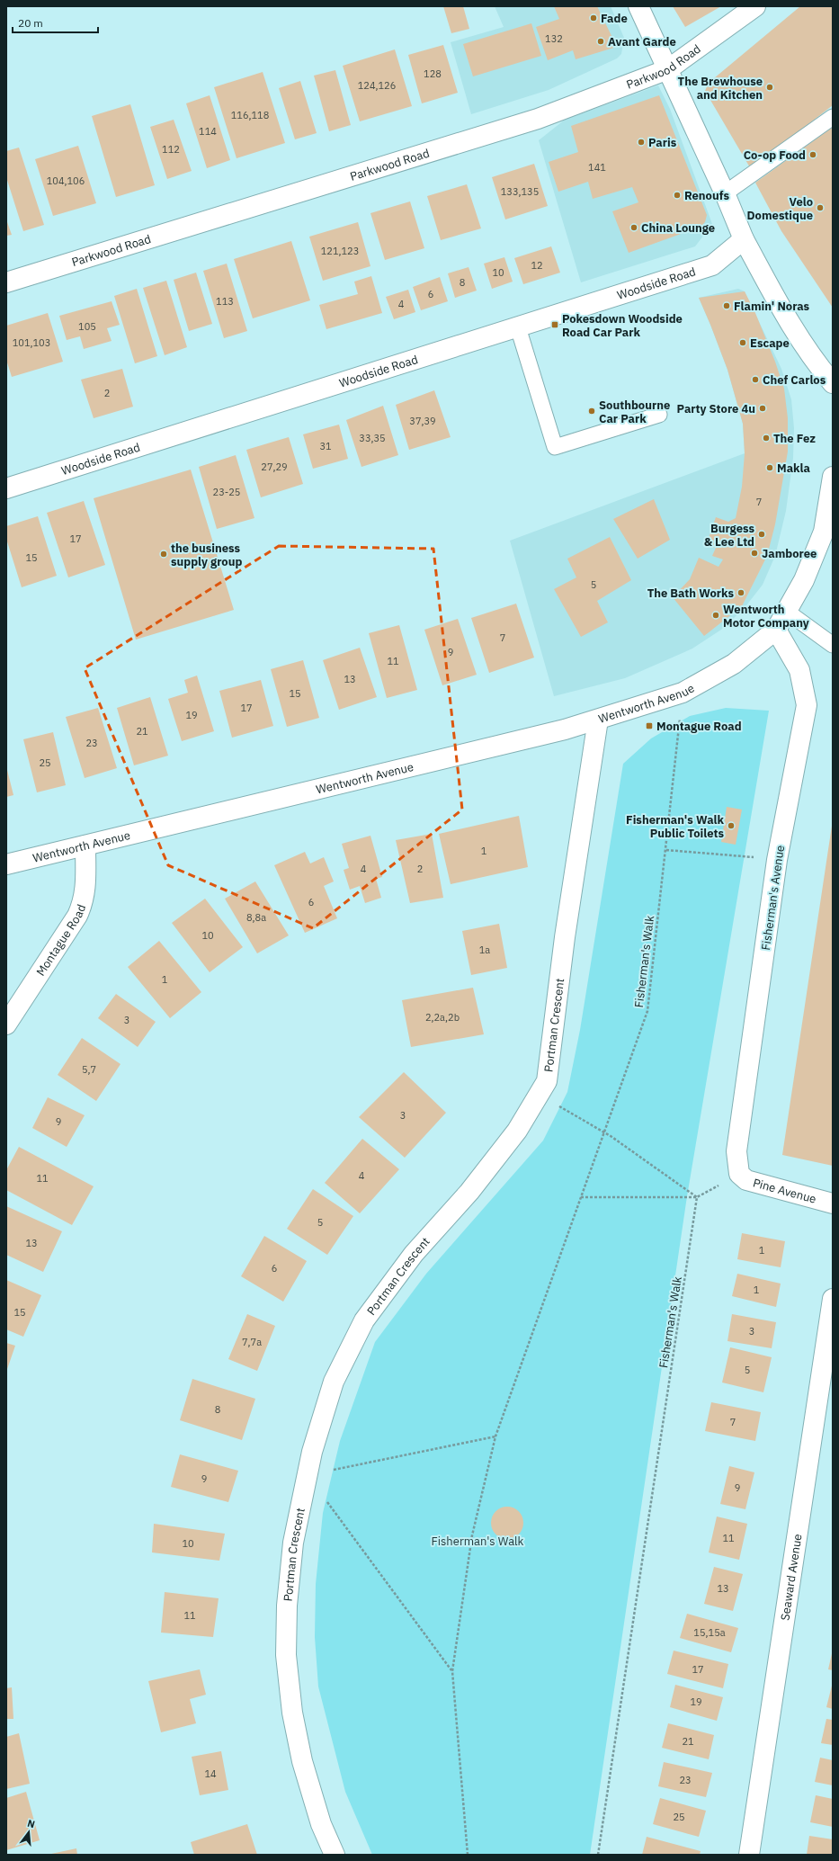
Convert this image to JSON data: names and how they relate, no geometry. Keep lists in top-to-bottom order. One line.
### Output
{"streets":{"street":["Parkwood Road","Woodside Road","Wentworth Avenue","Fisherman's Avenue","Montague Road","Portman Crescent","Pine Avenue","Seaward Avenue"],"path":["Fisherman's Walk"]},"crossings":[["Wentworth Avenue","Fisherman's Avenue"],["Wentworth Avenue","Montague Road"],["Wentworth Avenue","Fisherman's Walk"],["Wentworth Avenue","Portman Crescent"],["Fisherman's Avenue","Pine Avenue"]],"parks":["Fisherman's Walk"],"places":{"other":["Fade","Avant Garde","The Brewhouse and Kitchen","Paris","Co-op Food","Renoufs","Velo Domestique","China Lounge","Flamin' Noras","Escape","Chef Carlos","Party Store 4u","Southbourne Car Park","The Fez","Makla","Burgess & Lee Ltd","Jamboree","the business supply group","The Bath Works","Wentworth Motor Company","Fisherman's Walk Public Toilets"],"transit":["Pokesdown Woodside Road Car Park","Montague Road"]},"house_numbers":["132","128","124,126","116,118","114","112","141","104,106","133,135","121,123","12","10","8","6","113","4","105","101,103","2","37,39","33,35","31","27,29","23-25","7","17","15","5","7","9","11","13","15","17","19","21","23","25","1","4","2","6","8,8a","10","1a","1","2,2a,2b","3","5,7","3","9","4","11","5","13","1","6","1","15","3","7,7a","5","8","7","9","9","11","10","13","11","15,15a","17","19","21","14","23","25"],"scale_bar":"20 m","north":"top"}
